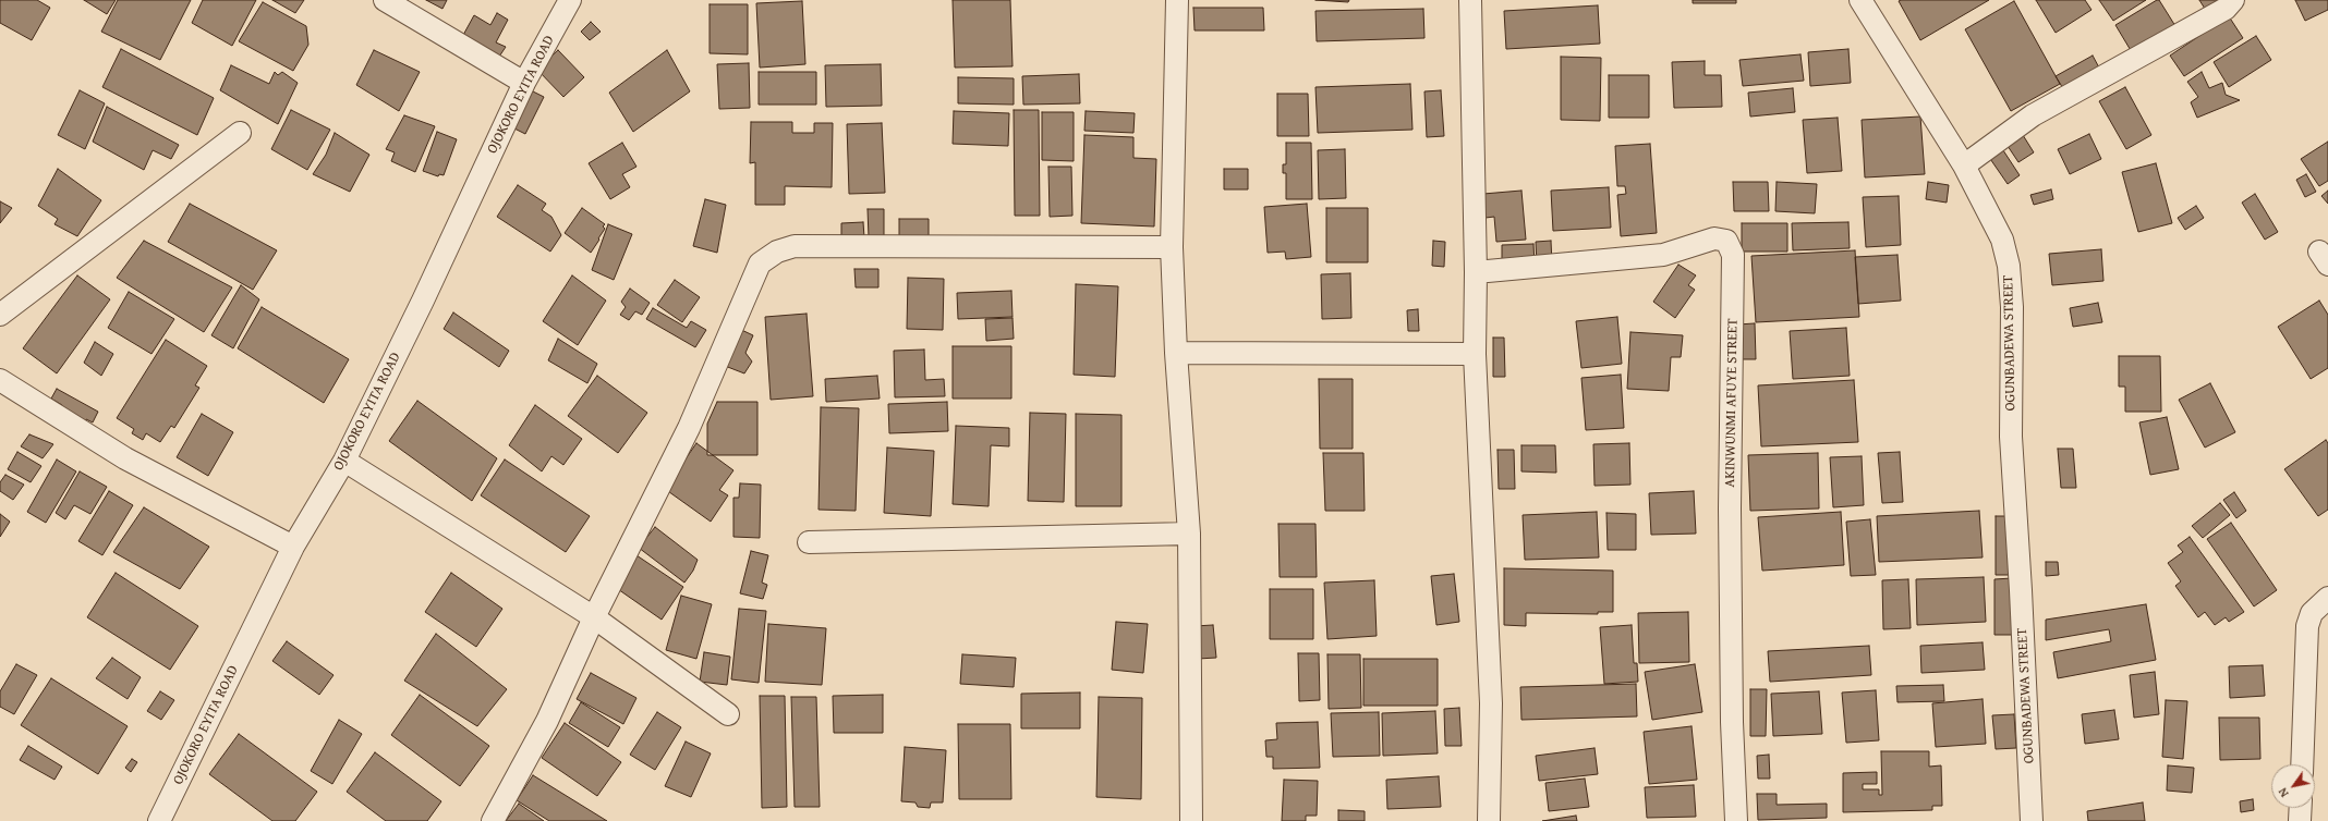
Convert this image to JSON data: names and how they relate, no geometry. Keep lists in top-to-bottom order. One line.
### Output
{"streets":{"street":["OJOKORO EYITA ROAD","OGUNBADEWA STREET","AKINWUNMI AFUYE STREET"]},"north":"bottom left"}
